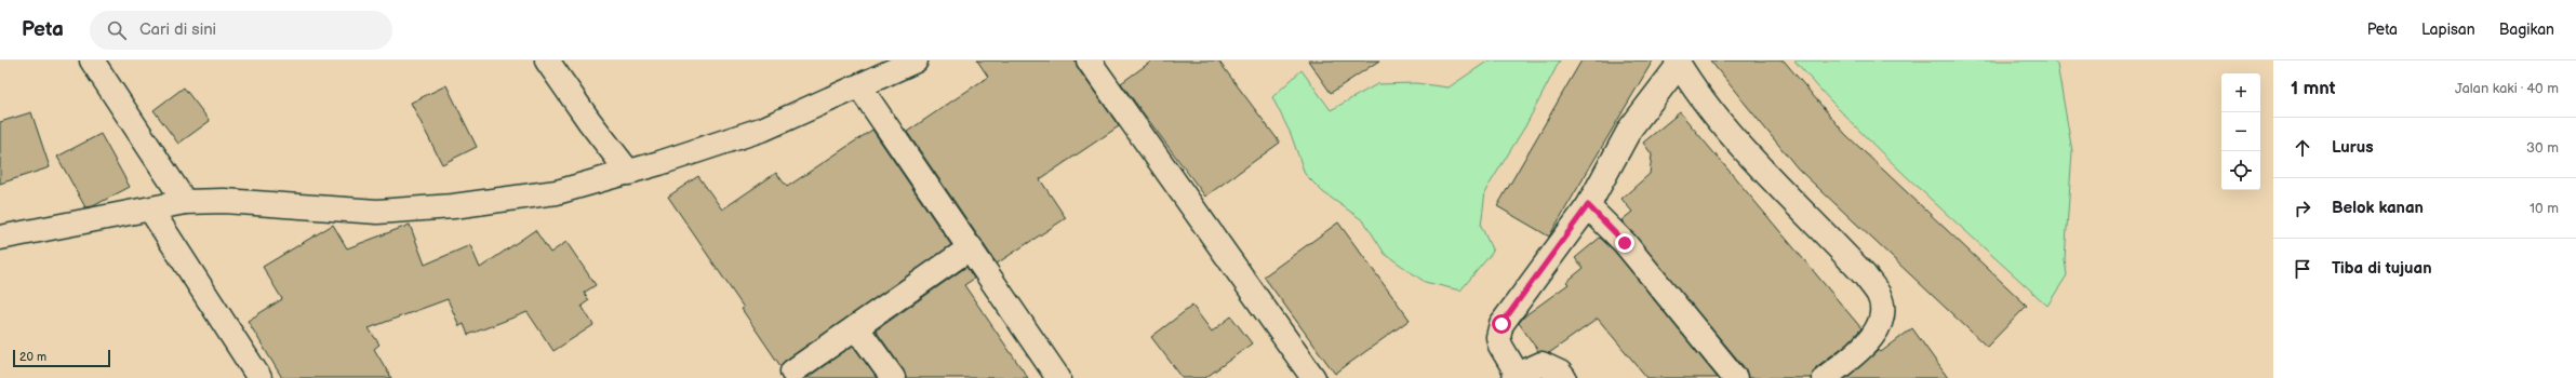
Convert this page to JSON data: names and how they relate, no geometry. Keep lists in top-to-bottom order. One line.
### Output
{"scale_bar":"20 m","page":{"header":"Peta","search":"Cari di sini","nav":["Peta","Lapisan","Bagikan"],"heading":["1 mnt","Jalan kaki · 40 m"],"map_buttons":["+","−"],"list":[["Lurus","30 m"],["Belok kanan","10 m"],"Tiba di tujuan"],"scale":"20 m"}}
